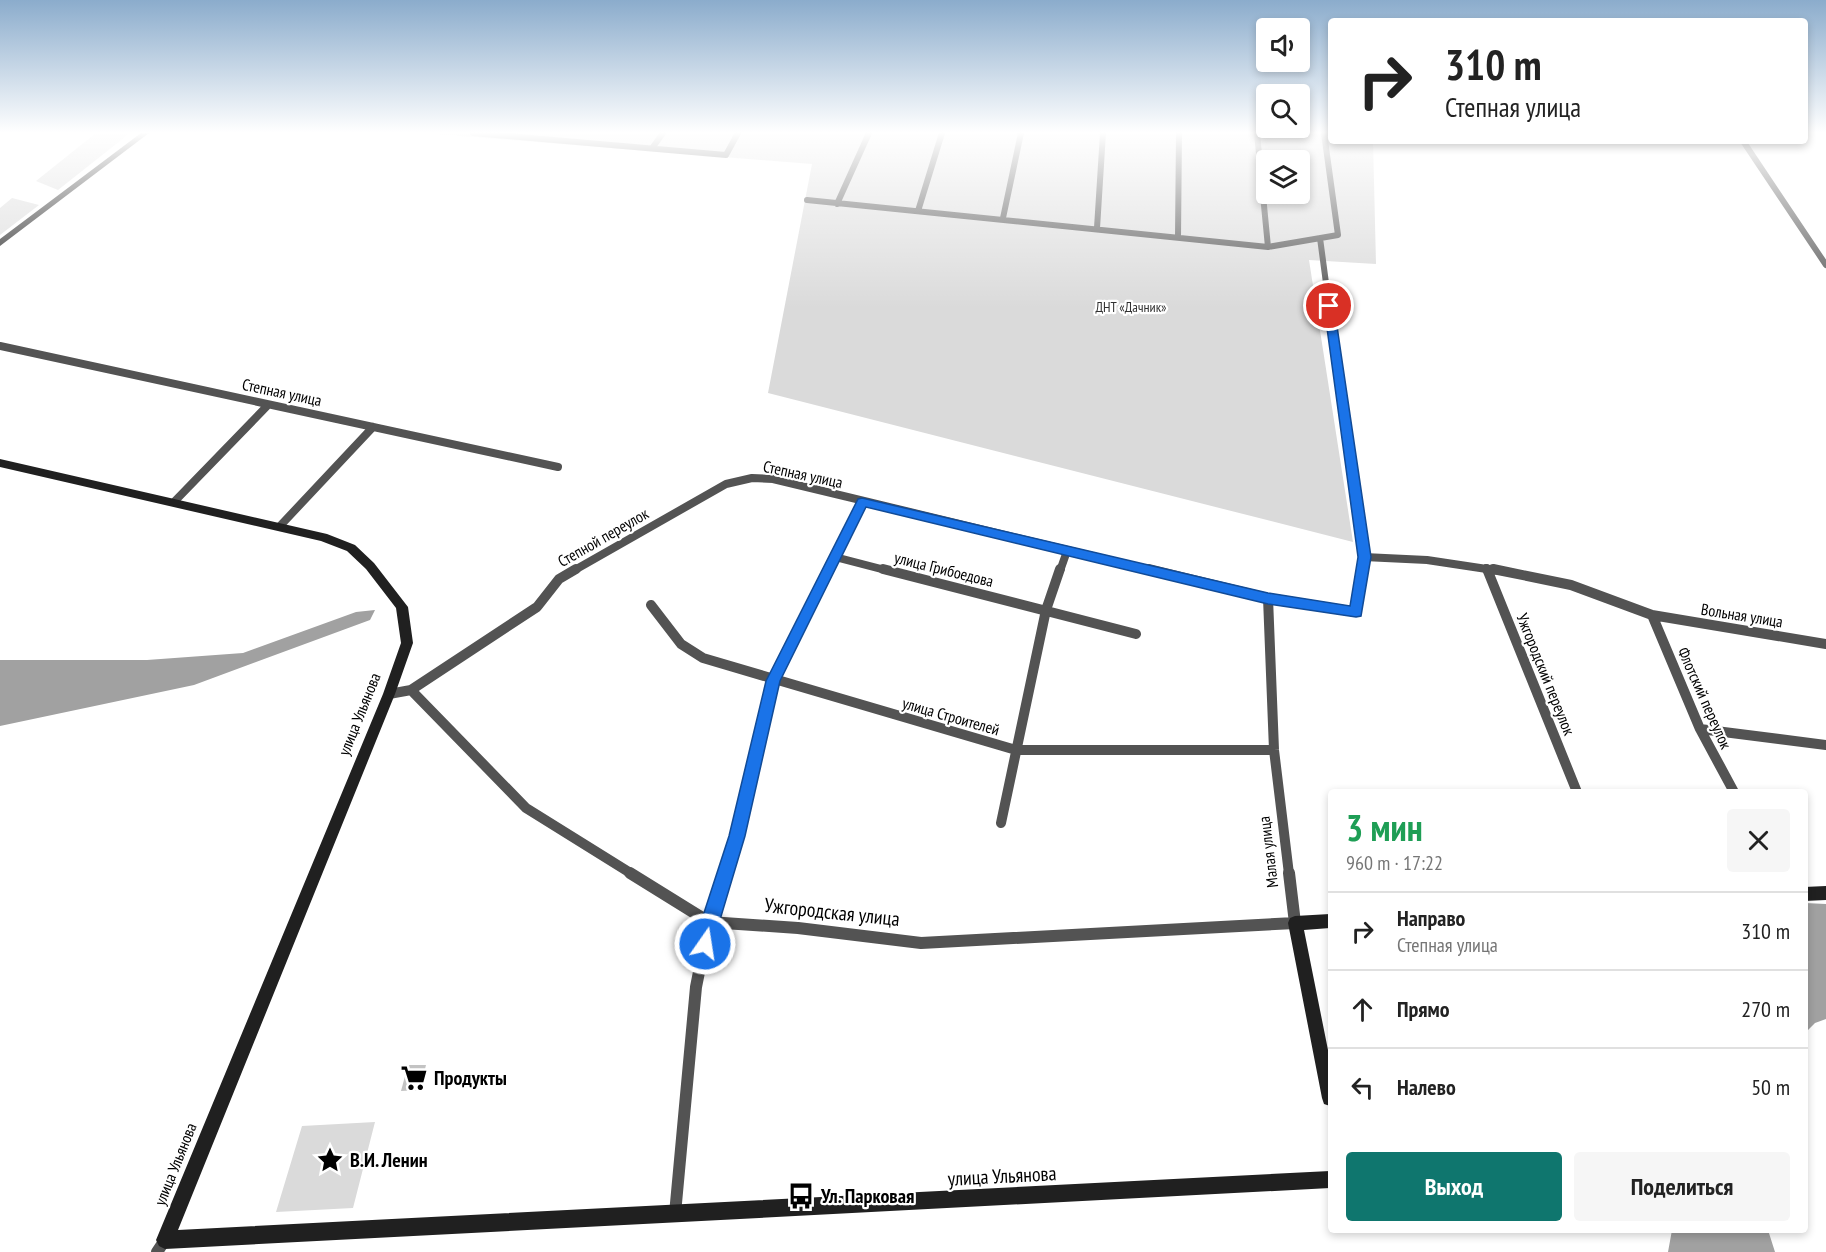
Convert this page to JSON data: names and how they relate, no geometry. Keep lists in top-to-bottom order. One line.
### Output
{"streets":{"street":["Степная улица","Степной переулок","улица Грибоедова","Вольная улица","Ужгородский переулок","Флотский переулок","улица Ульянова","улица Строителей","Малая улица","Ужгородская улица"]},"crossings":[["Степная улица","Степной переулок"],["Степная улица","Вольная улица"],["Степная улица","Малая улица"],["Степной переулок","улица Ульянова"],["Степной переулок","Ужгородская улица"],["Вольная улица","Ужгородский переулок"],["Вольная улица","Флотский переулок"],["улица Строителей","Малая улица"],["Малая улица","Ужгородская улица"]],"parks":["ДНТ «Дачник»"],"places":{"supermarket":["Продукты"],"place":["В.И. Ленин"],"bus stop":["Ул. Парковая"]},"page":{"turn":["310 m","Степная улица"],"heading":["3 мин","960 m · 17:22"],"list":[{"name":"Направо","note":"Степная улица","value":"310 m"},{"name":"Прямо","value":"270 m"},{"name":"Налево","value":"50 m"}],"buttons":["Выход","Поделиться"]}}
